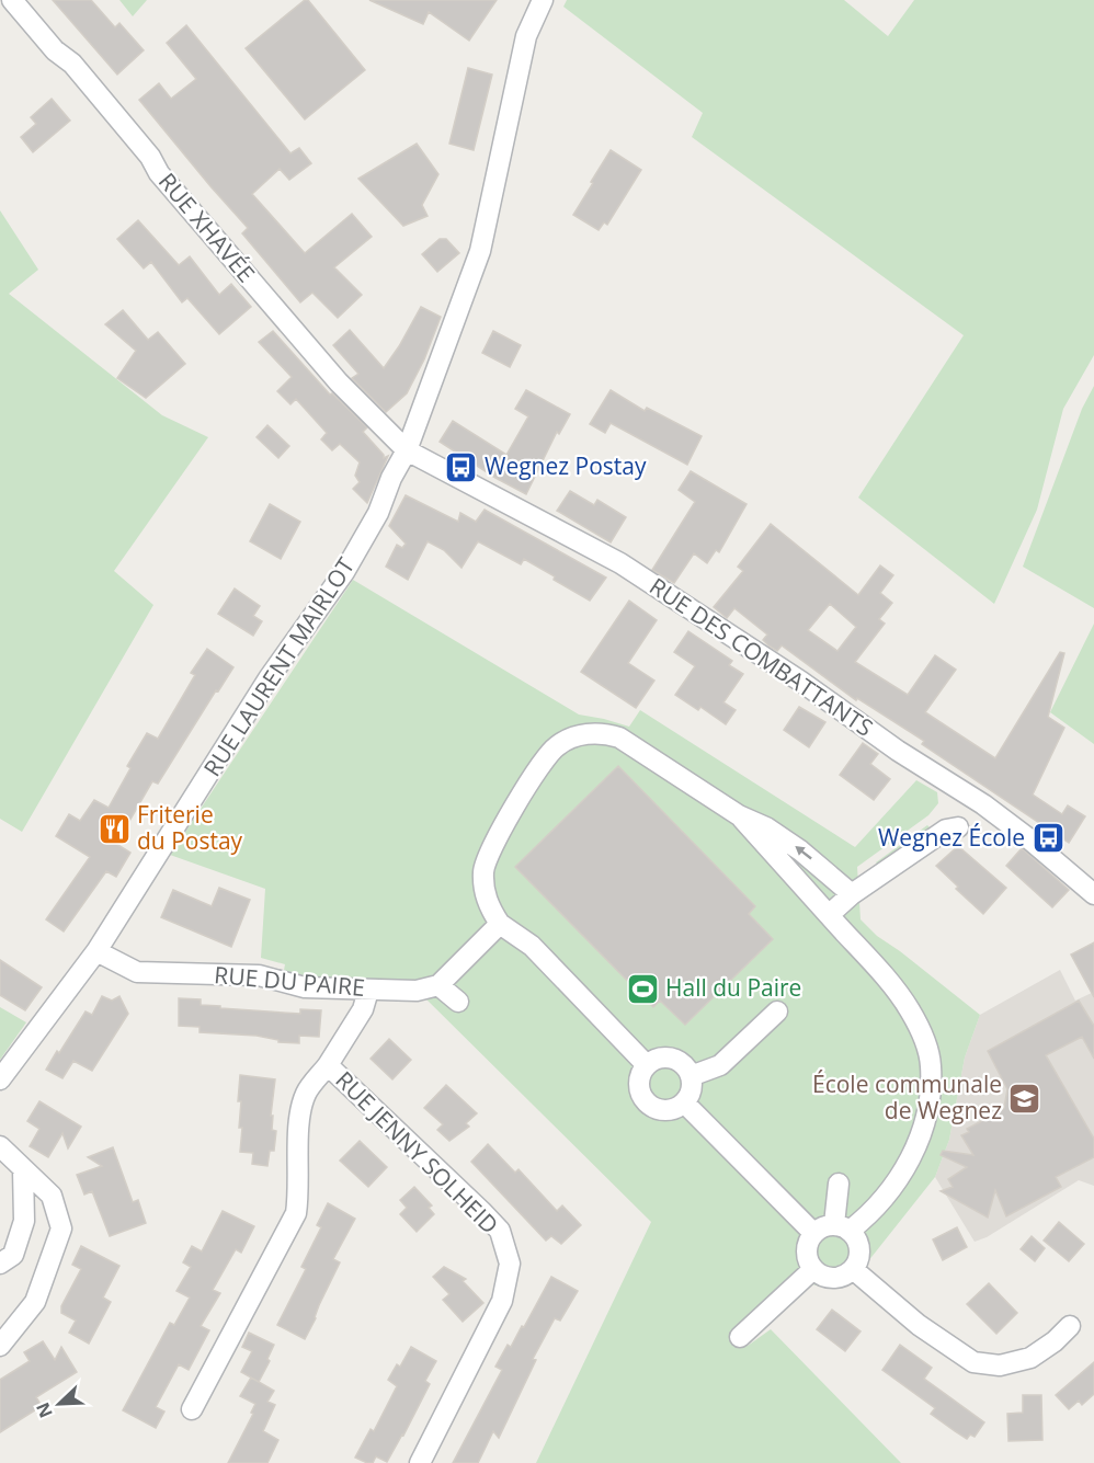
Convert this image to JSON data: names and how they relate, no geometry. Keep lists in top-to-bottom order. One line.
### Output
{"streets":{"street":["RUE XHAVÉE","RUE DES COMBATTANTS","RUE LAURENT MAIRLOT","RUE DU PAIRE","RUE JENNY SOLHEID"]},"crossings":[["RUE XHAVÉE","RUE DES COMBATTANTS"],["RUE XHAVÉE","RUE LAURENT MAIRLOT"],["RUE DES COMBATTANTS","RUE LAURENT MAIRLOT"],["RUE LAURENT MAIRLOT","RUE DU PAIRE"],["RUE DU PAIRE","RUE JENNY SOLHEID"]],"places":{"bus stop":["Wegnez Postay","Wegnez École"],"restaurant":["Friterie du Postay"],"sports":["Hall du Paire"],"school or university":["École communale de Wegnez"]},"north":"bottom left"}
